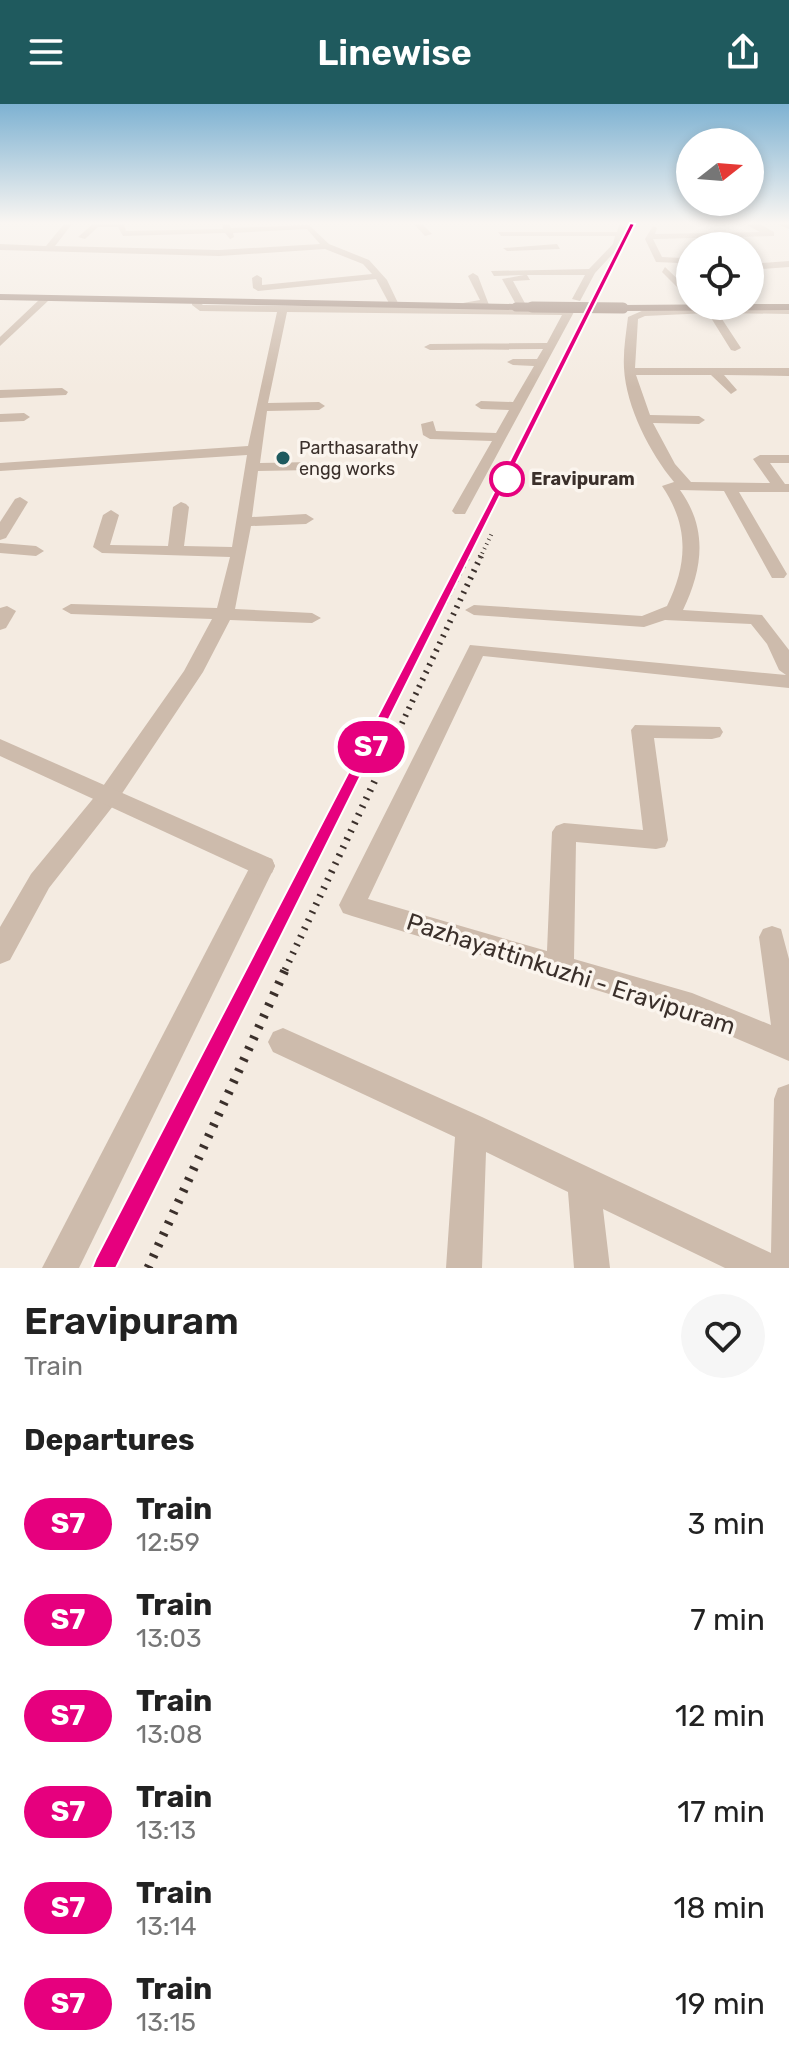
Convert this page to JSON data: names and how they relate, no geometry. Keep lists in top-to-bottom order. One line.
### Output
{"streets":{"street":["Pazhayattinkuzhi - Eravipuram"]},"places":["Parthasarathy engg works","Eravipuram"],"north":"right","page":{"header":"Linewise","on_map":"S7","heading":[["Eravipuram","Train"],"Departures"],"list":[{"mark":"S7","name":"Train","note":"12:59","value":"3 min"},{"mark":"S7","name":"Train","note":"13:03","value":"7 min"},{"mark":"S7","name":"Train","note":"13:08","value":"12 min"},{"mark":"S7","name":"Train","note":"13:13","value":"17 min"},{"mark":"S7","name":"Train","note":"13:14","value":"18 min"},{"mark":"S7","name":"Train","note":"13:15","value":"19 min"}]}}
